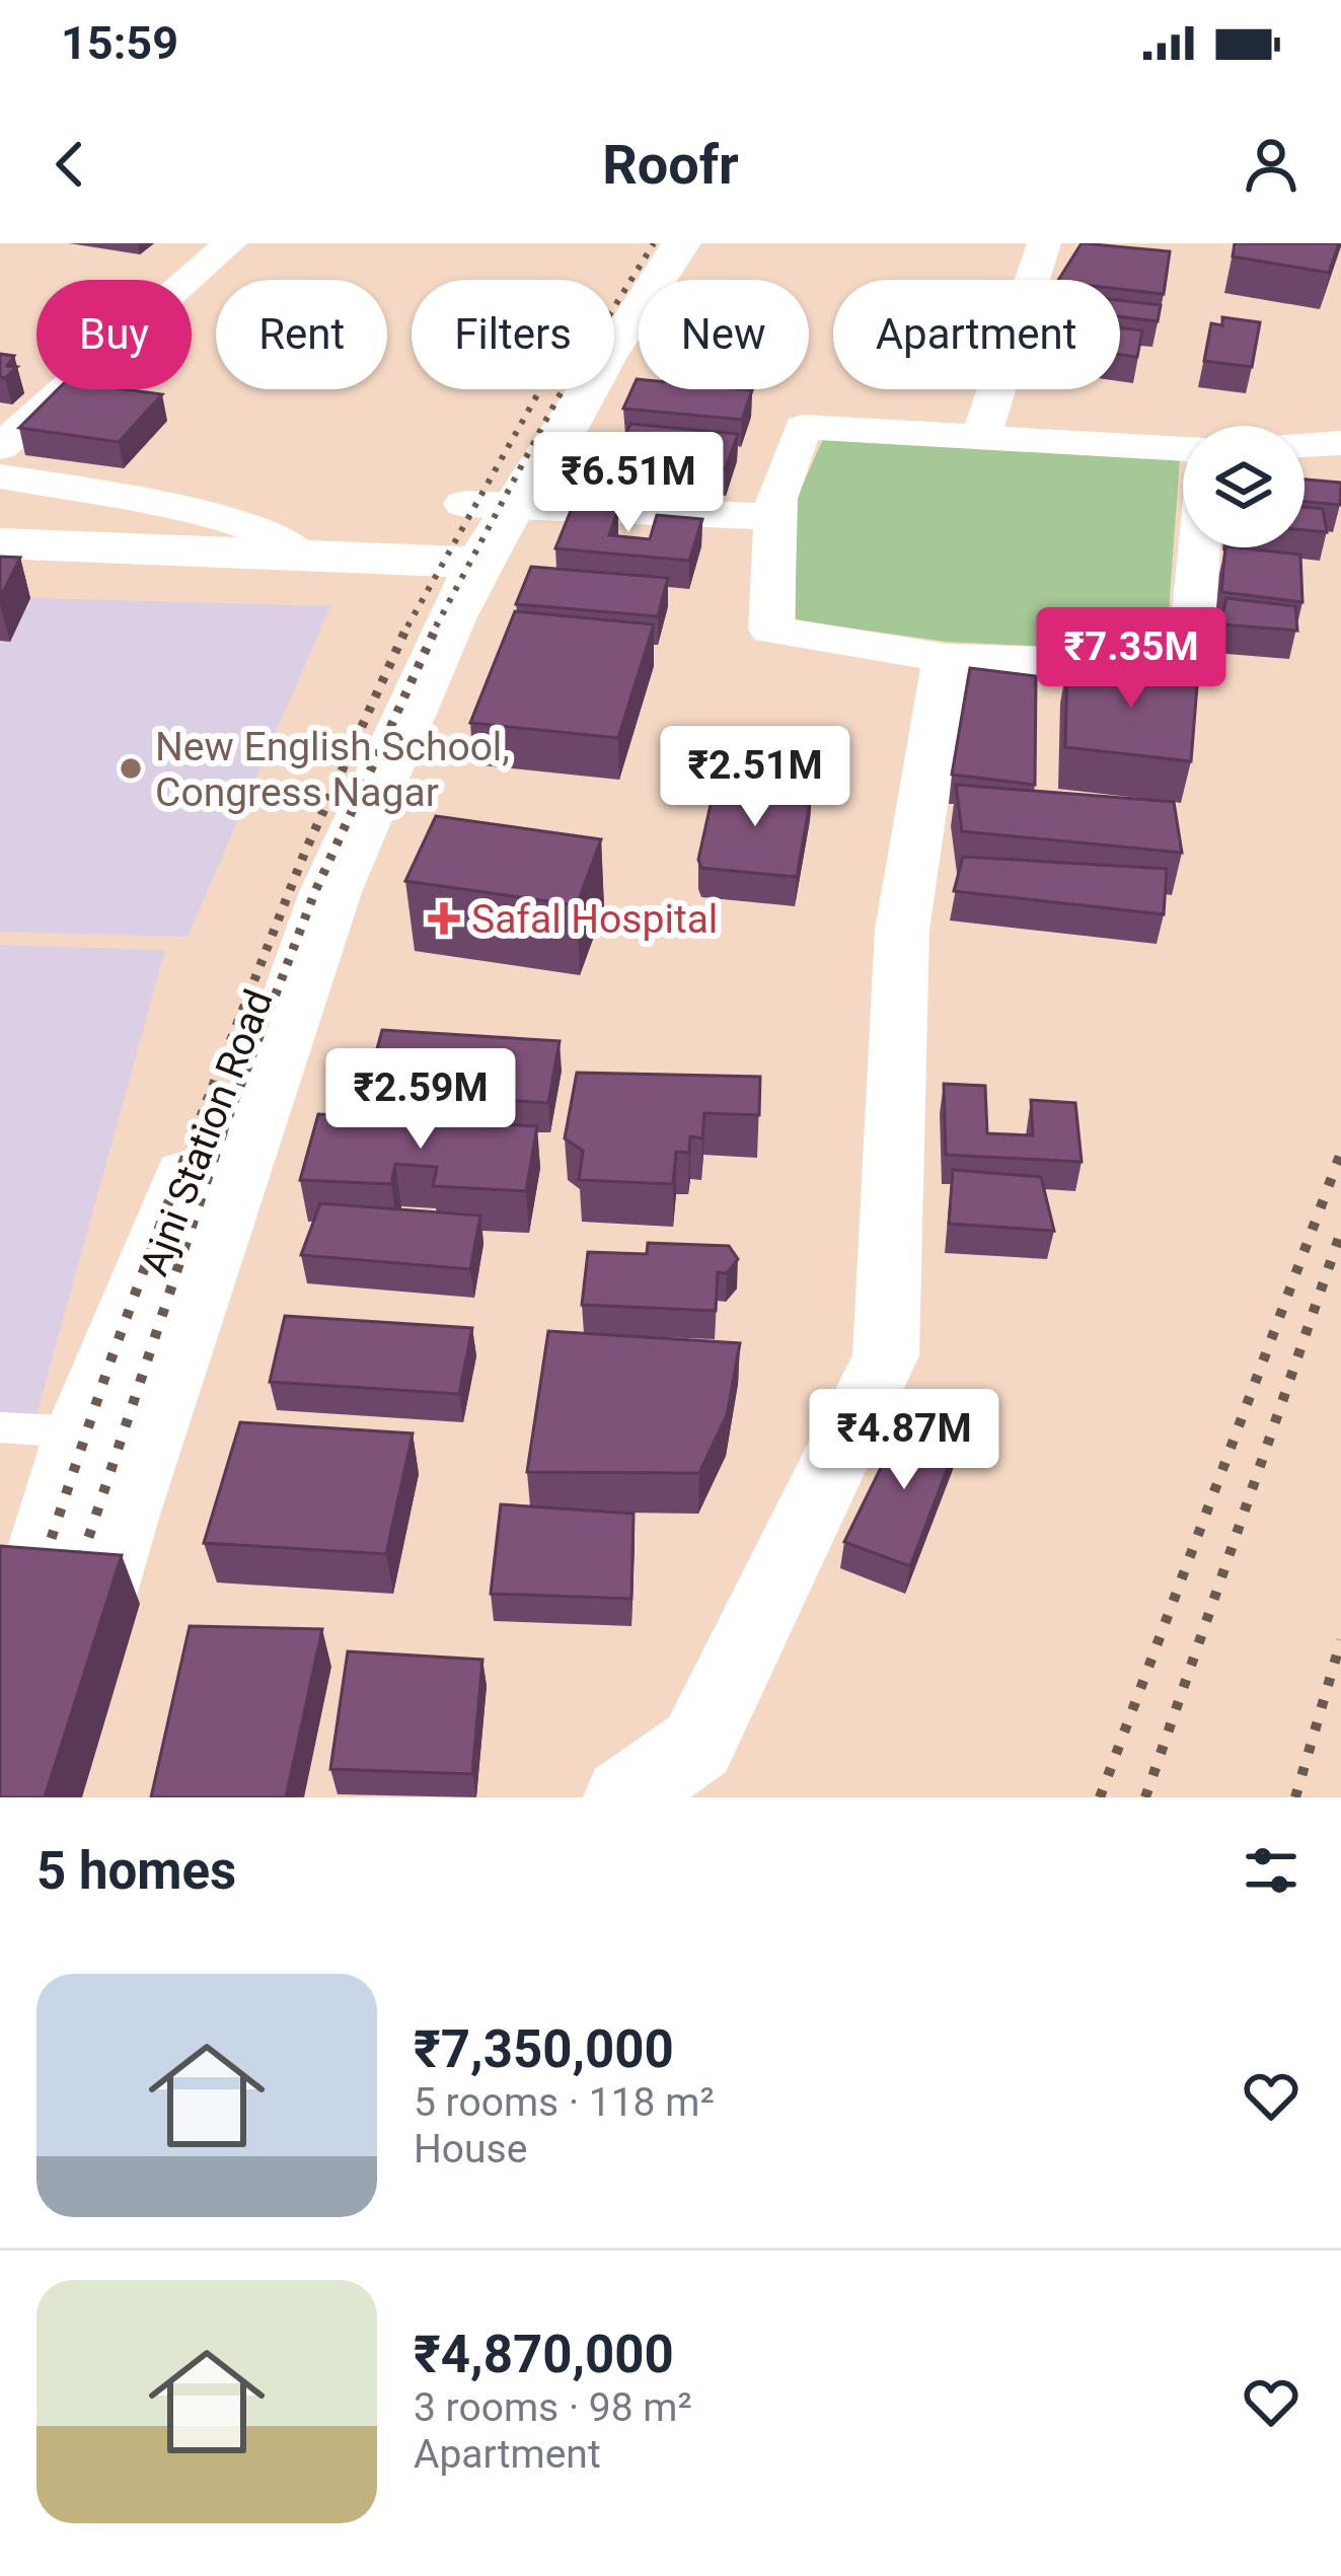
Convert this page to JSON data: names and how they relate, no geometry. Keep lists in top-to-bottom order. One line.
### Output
{"streets":{"main road":["Ajni Station Road"]},"places":{"other":["New English School, Congress Nagar"],"health":["Safal Hospital"]},"page":{"status":"15:59","header":"Roofr","chip":["Buy","Rent","Filters","New","Apartment"],"price":["₹6.51M","₹7.35M","₹2.51M","₹2.59M","₹4.87M"],"heading":"5 homes","list":[{"name":"₹7,350,000","note":"5 rooms · 118 m² · House"},{"name":"₹4,870,000","note":"3 rooms · 98 m² · Apartment"}]}}
